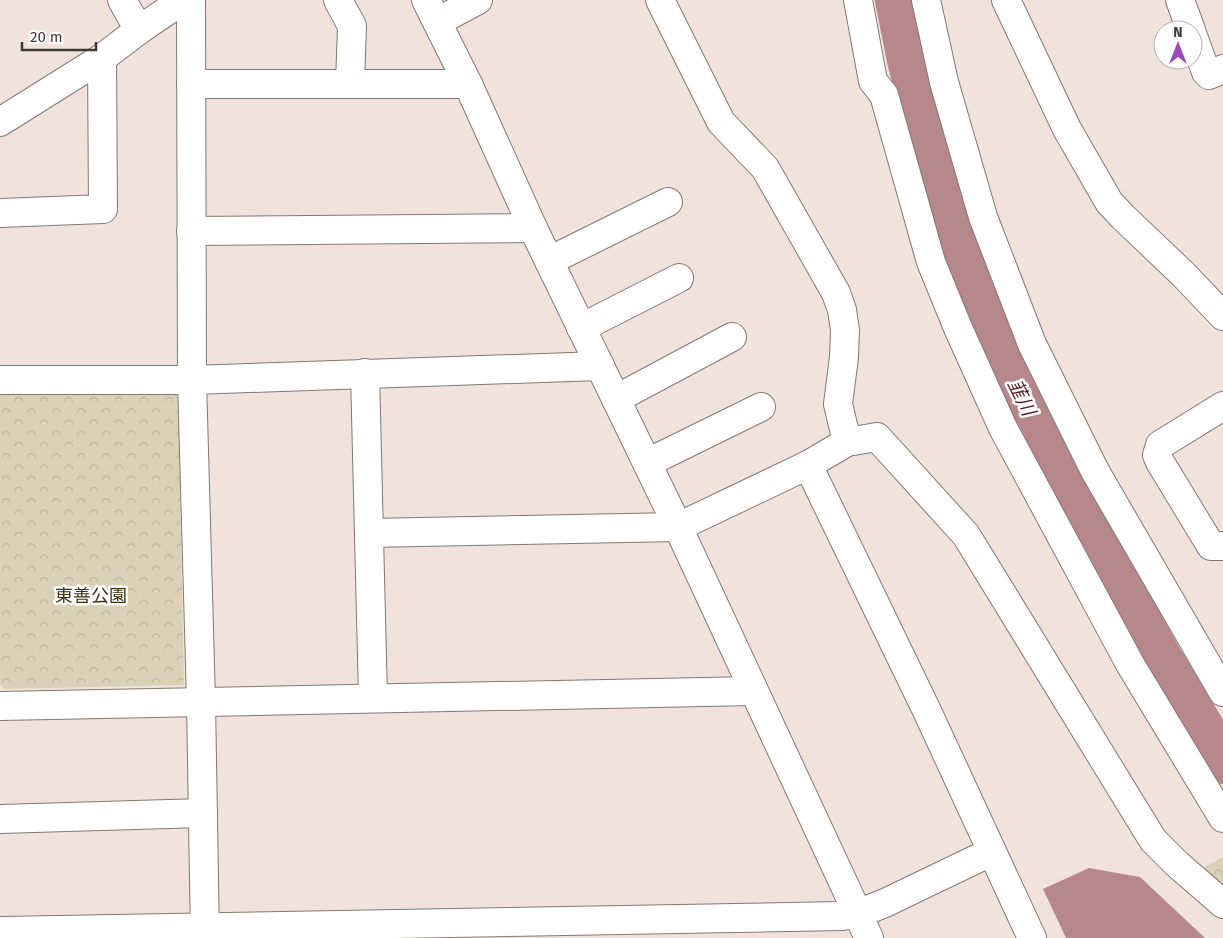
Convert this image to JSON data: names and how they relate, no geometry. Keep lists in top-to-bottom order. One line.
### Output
{"water":["韮川"],"parks":["東善公園"],"scale_bar":"20 m","north":"top"}
